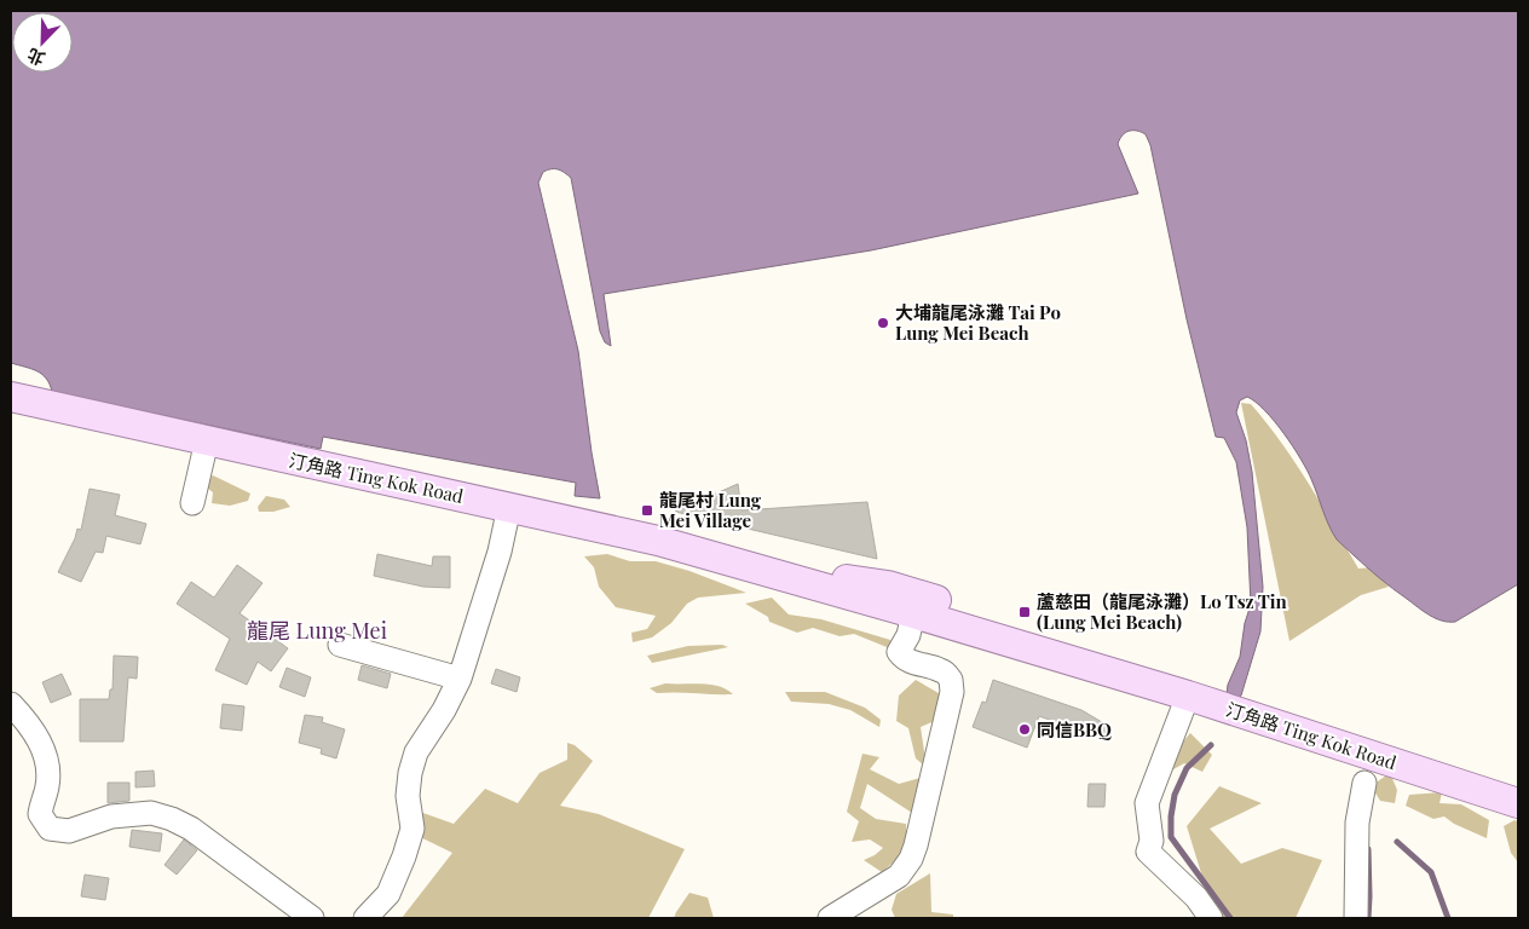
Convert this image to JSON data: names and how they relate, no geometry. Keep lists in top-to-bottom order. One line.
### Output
{"streets":{"main road":["汀角路 Ting Kok Road"]},"districts":["龍尾 Lung Mei"],"places":{"other":["大埔龍尾泳灘 Tai Po Lung Mei Beach","同信BBQ"],"transit":["龍尾村 Lung Mei Village","蘆慈田（龍尾泳灘）Lo Tsz Tin (Lung Mei Beach)"]},"north":"bottom left"}
